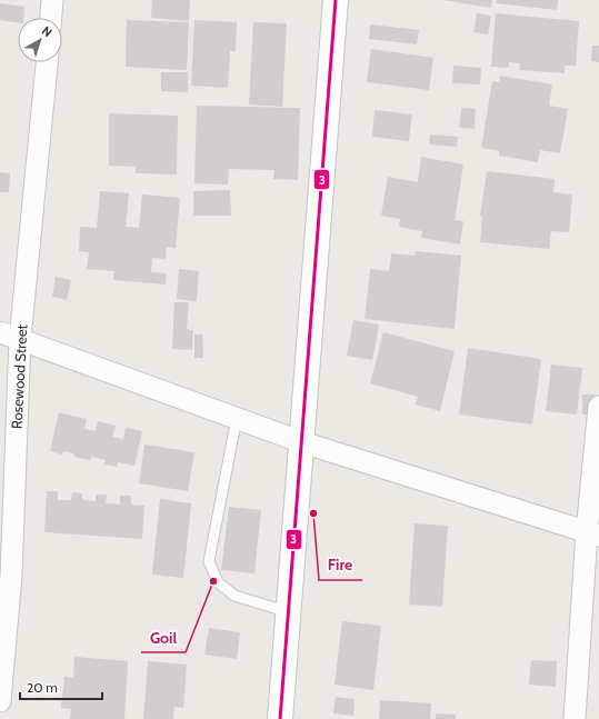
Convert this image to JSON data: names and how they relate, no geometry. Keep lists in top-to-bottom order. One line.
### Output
{"streets":{"street":["Rosewood Street"]},"places":["Fire","Goil"],"lines":["transit line 3"],"scale_bar":"20 m","north":"top right"}
